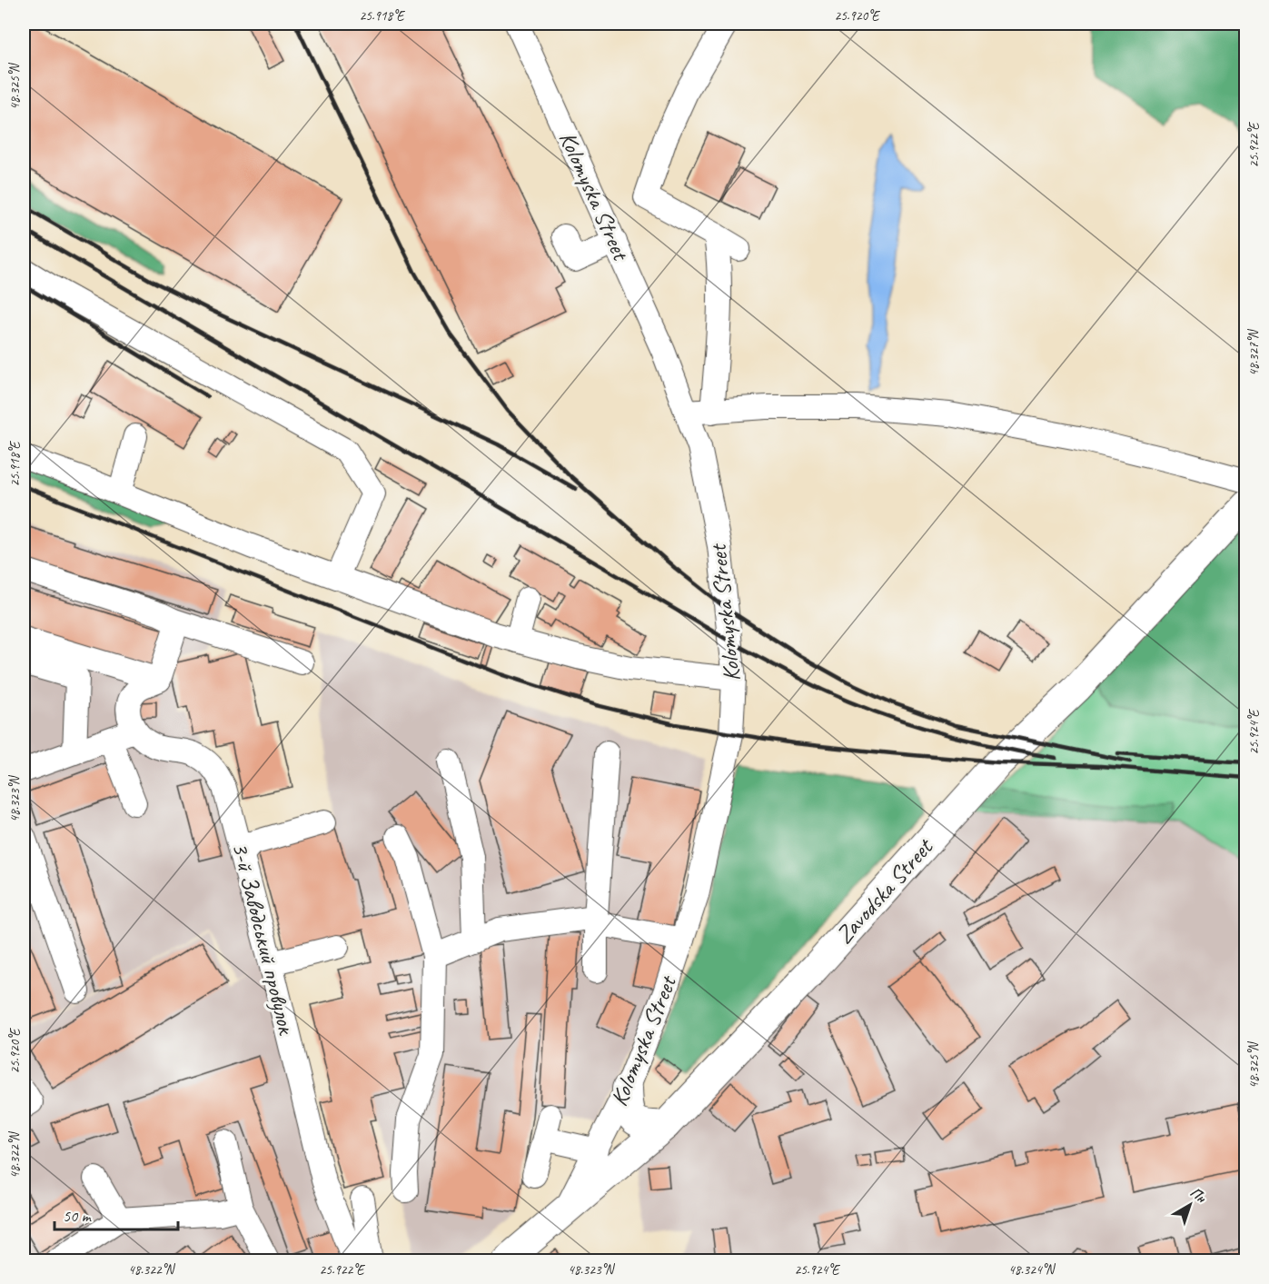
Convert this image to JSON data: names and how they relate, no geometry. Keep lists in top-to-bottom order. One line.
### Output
{"streets":{"main road":["Zavodska Street"],"street":["Kolomyska Street","3-й Заводський провулок"]},"crossings":[["Kolomyska Street","Zavodska Street"]],"scale_bar":"50 m","north":"top right","coordinates":["25.918°E","25.920°E","48.325°N","25.922°E","48.327°N","25.924°E","48.323°N","48.322°N","48.324°N"]}
